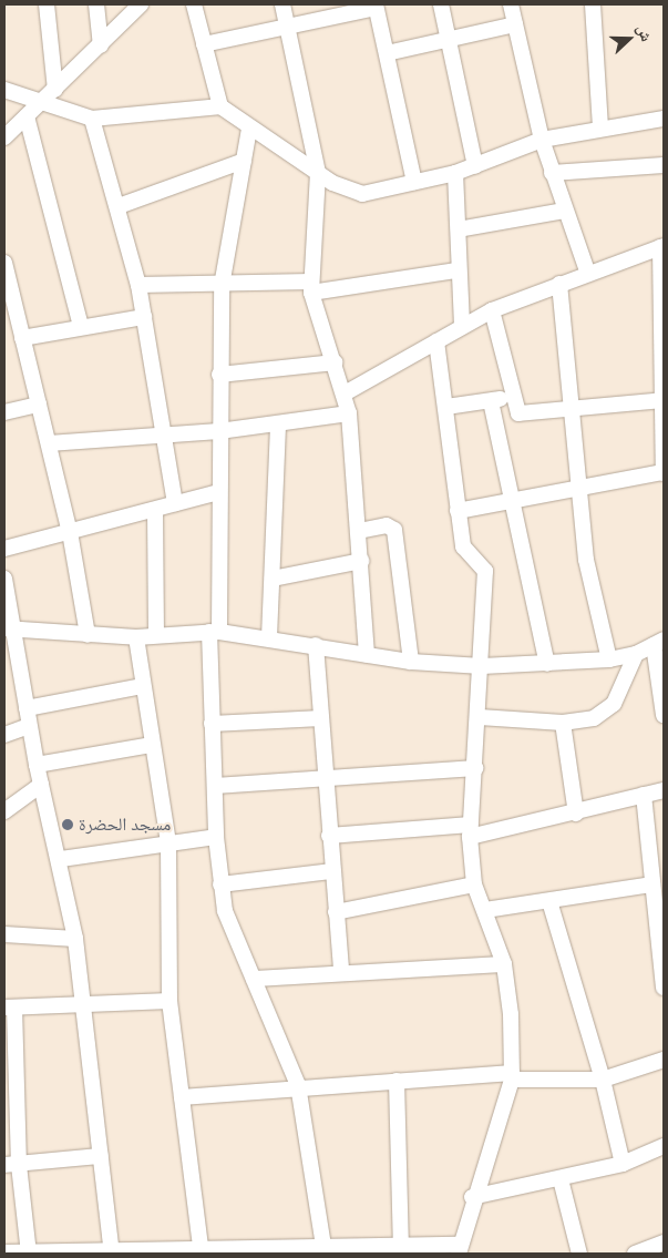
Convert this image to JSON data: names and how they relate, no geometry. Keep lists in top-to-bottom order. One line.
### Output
{"places":["مسجد الحضرة"],"north":"right"}
